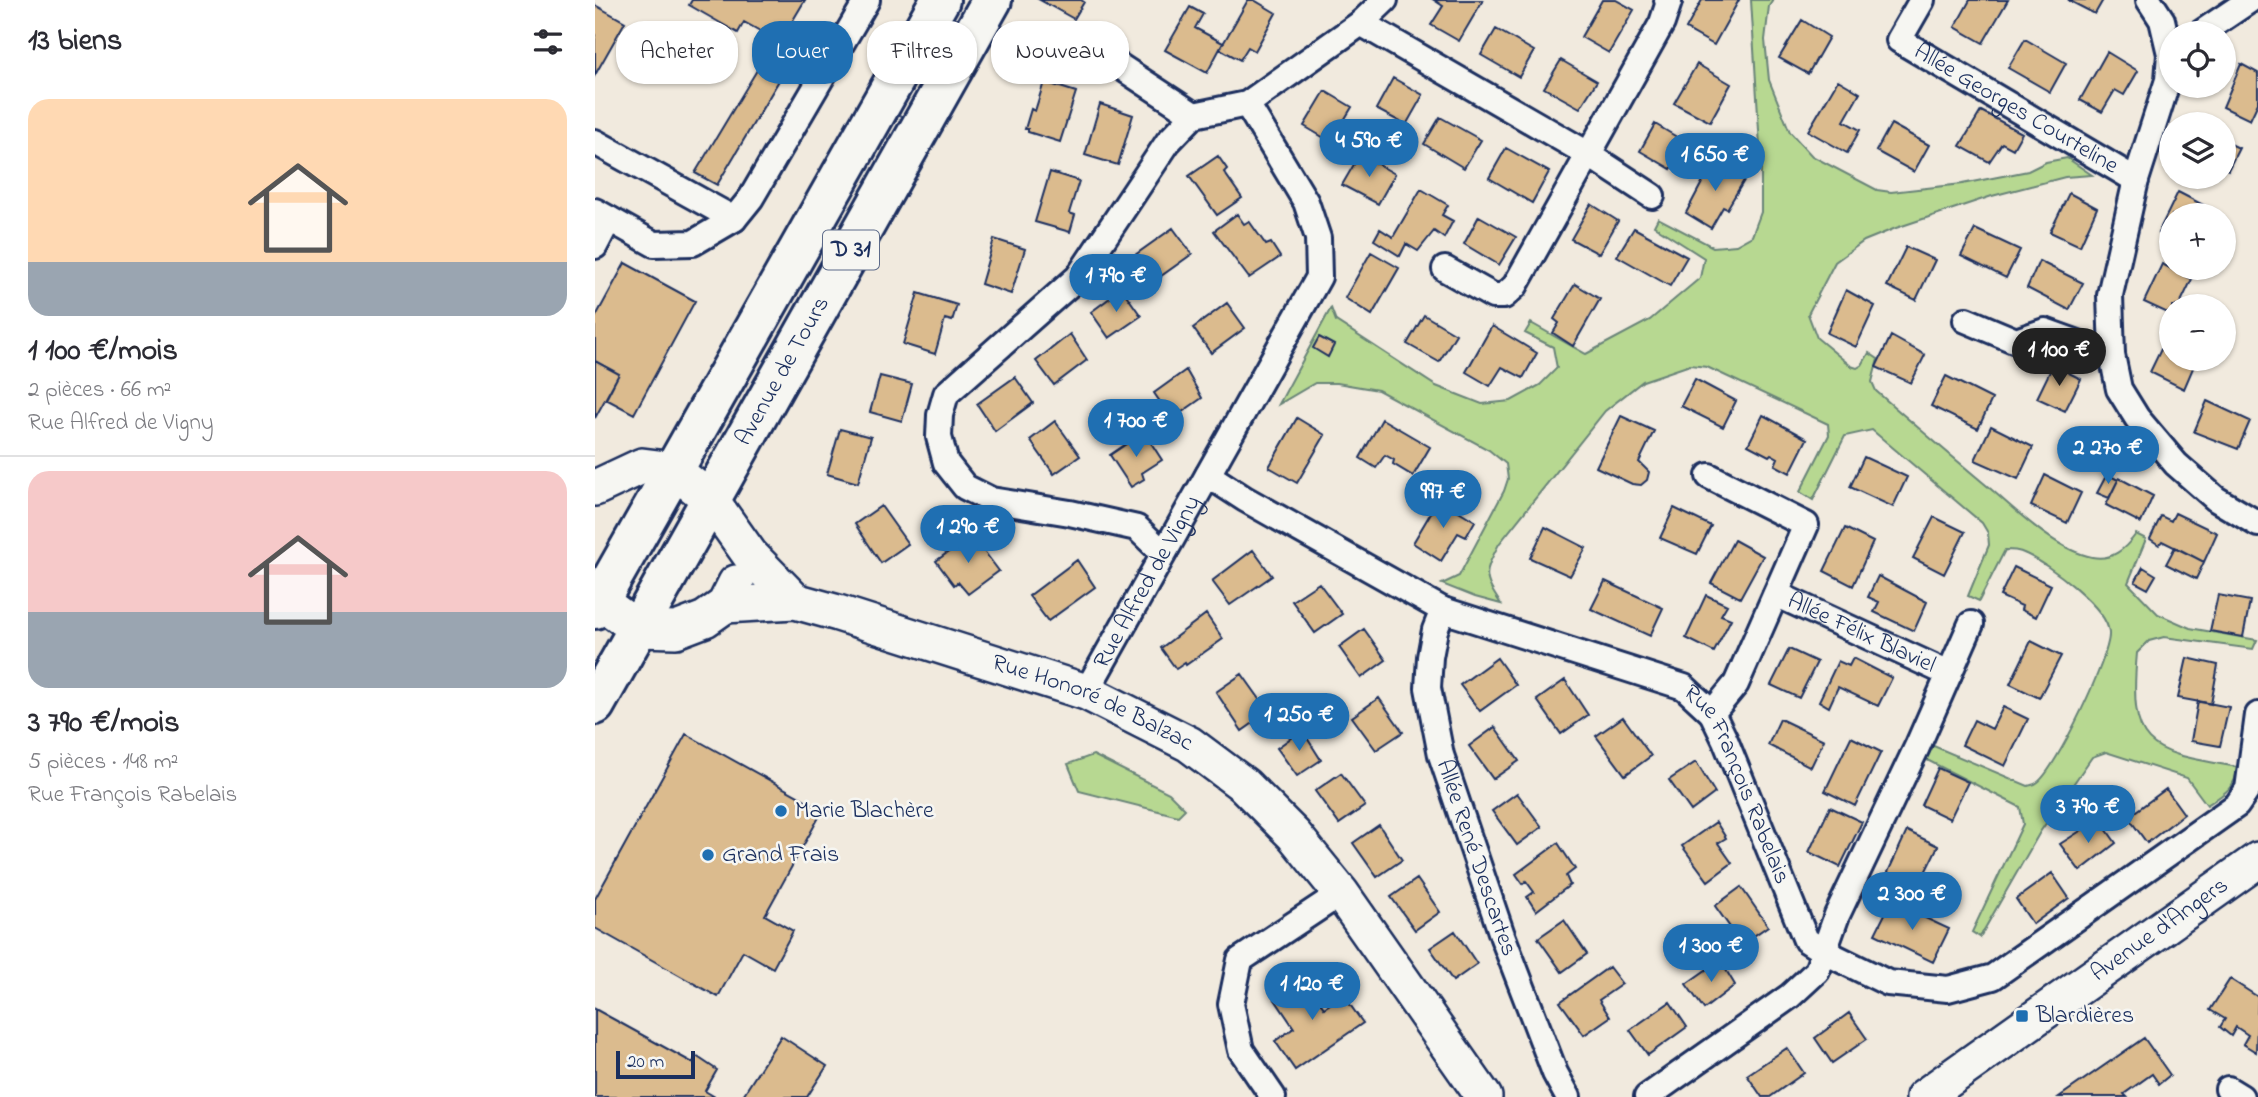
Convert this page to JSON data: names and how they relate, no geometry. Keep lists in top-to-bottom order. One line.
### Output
{"streets":{"main road":["D 31","Avenue de Tours"],"street":["Allée Georges Courteline","Rue Alfred de Vigny","Allée Félix Blaviel","Rue Honoré de Balzac","Rue François Rabelais","Allée René Descartes","Avenue d'Angers"]},"crossings":[["Rue Alfred de Vigny","Rue Honoré de Balzac"],["Rue Alfred de Vigny","Rue François Rabelais"],["Allée Félix Blaviel","Rue François Rabelais"],["Rue François Rabelais","Allée René Descartes"]],"places":{"other":["Marie Blachère","Grand Frais"],"transit":["Blardières"]},"scale_bar":"20 m","page":{"heading":"13 biens","map_buttons":["+","−"],"chip":["Acheter","Louer","Filtres","Nouveau"],"list":[{"name":"1 100 €/mois","note":"2 pièces · 66 m² · Rue Alfred de Vigny"},{"name":"3 790 €/mois","note":"5 pièces · 148 m² · Rue François Rabelais"}],"price":["4 590 €","1 650 €","1 790 €","1 100 €","1 700 €","2 270 €","997 €","1 290 €","1 250 €","3 790 €","2 300 €","1 300 €","1 120 €"],"scale":"20 m"}}
